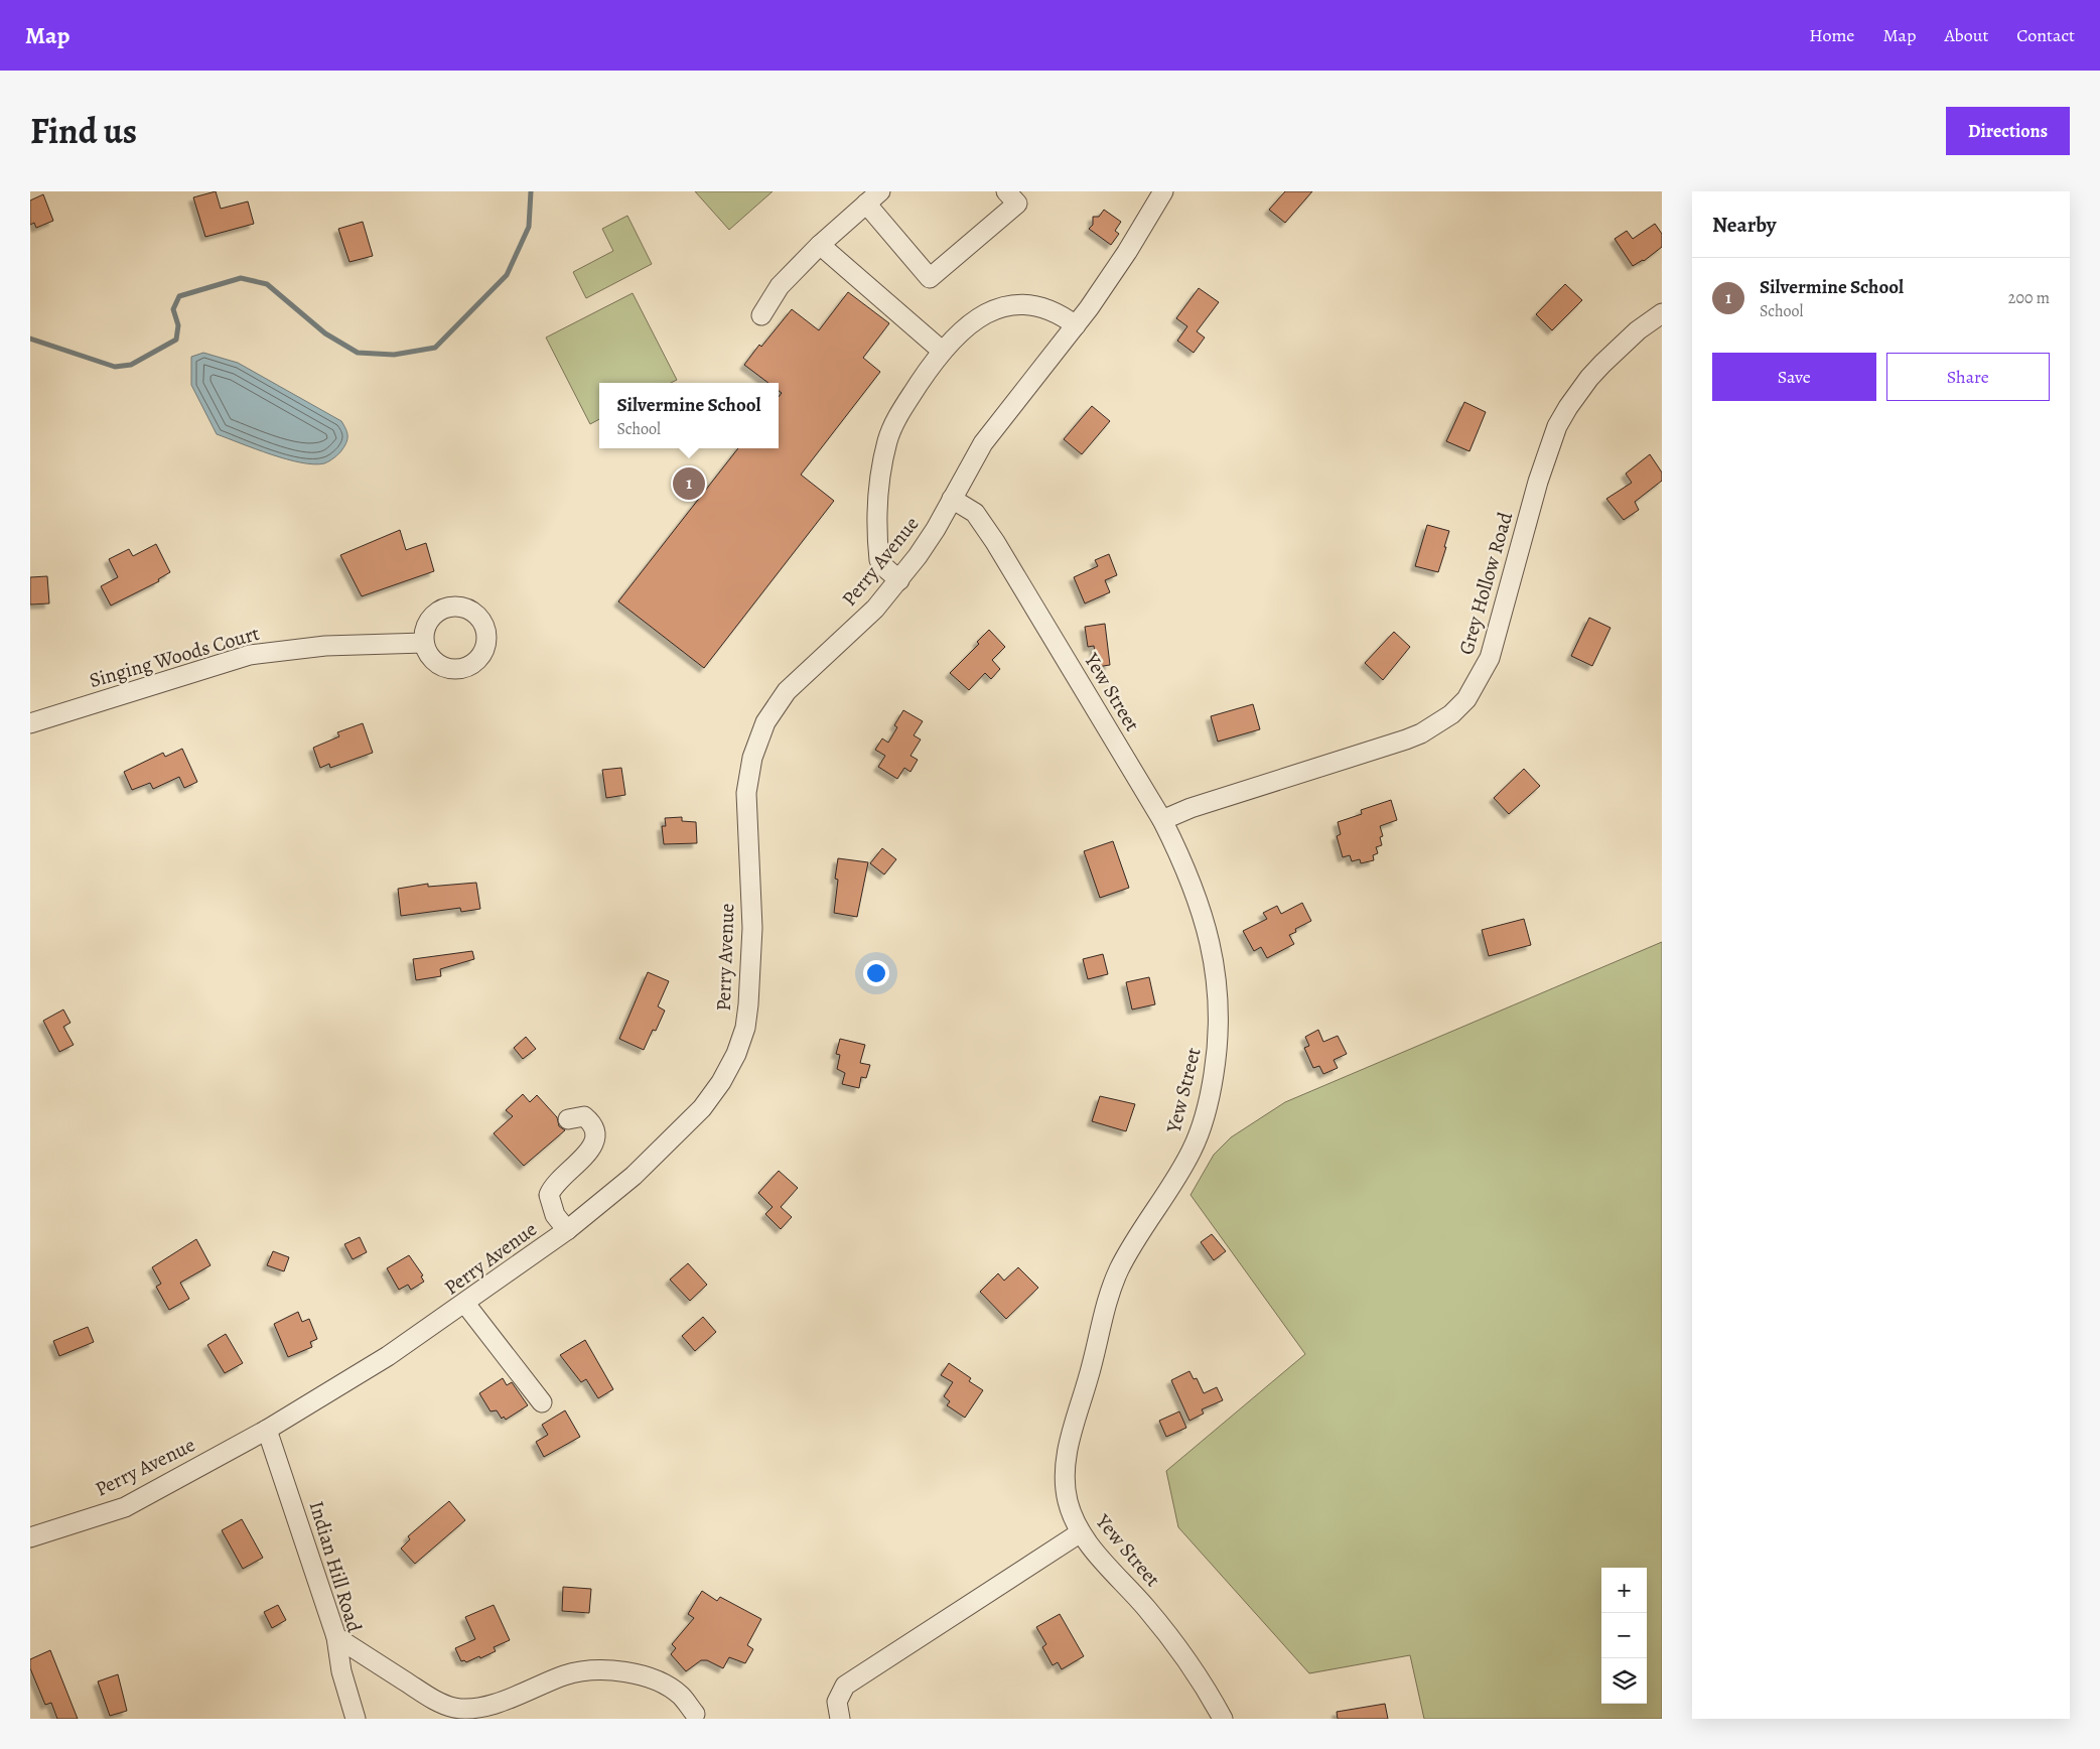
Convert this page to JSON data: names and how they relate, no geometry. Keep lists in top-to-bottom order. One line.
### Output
{"streets":{"street":["Perry Avenue","Grey Hollow Road","Singing Woods Court","Yew Street","Indian Hill Road"]},"crossings":[["Perry Avenue","Yew Street"],["Perry Avenue","Indian Hill Road"],["Grey Hollow Road","Yew Street"]],"page":{"header":"Map","nav":["Home","Map","About","Contact"],"title":"Find us","buttons":["Directions",["Save","Share"]],"heading":"Nearby","list":[{"mark":"1","name":"Silvermine School","note":"School","value":"200 m"}],"popup":["Silvermine School","School"],"pins":"1","map_buttons":["+","−"]}}
